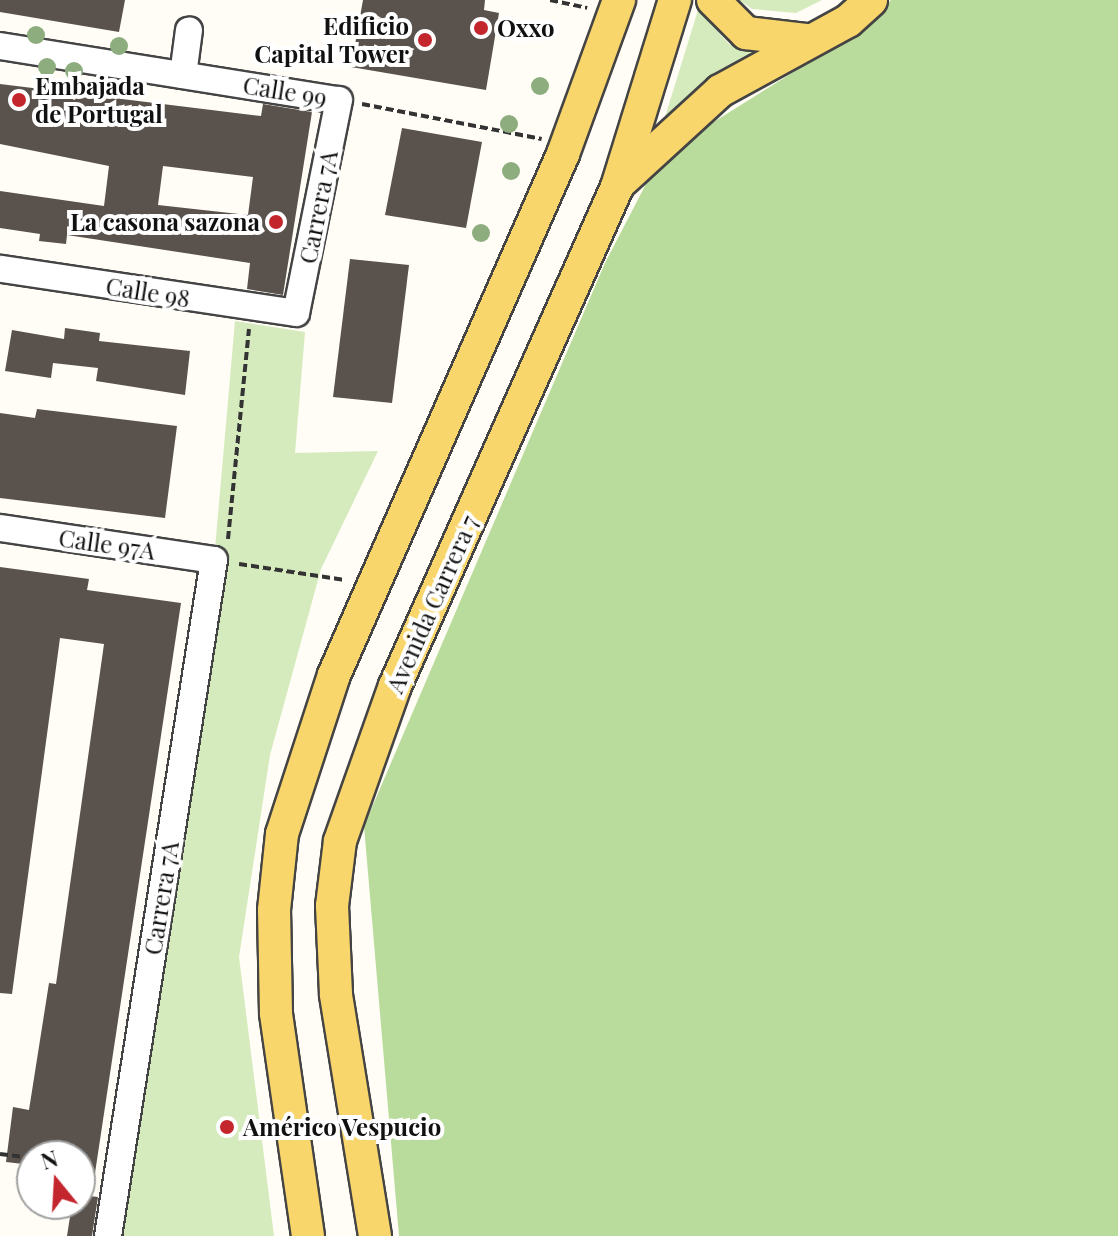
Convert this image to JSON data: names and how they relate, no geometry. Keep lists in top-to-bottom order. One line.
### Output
{"streets":{"main road":["Avenida Carrera 7"],"street":["Calle 99","Carrera 7A","Calle 98","Calle 97A"]},"crossings":[["Calle 99","Carrera 7A"],["Carrera 7A","Calle 98"],["Carrera 7A","Calle 97A"]],"places":["Oxxo","Edificio Capital Tower","Embajada de Portugal","La casona sazona","Américo Vespucio"],"north":"top"}
